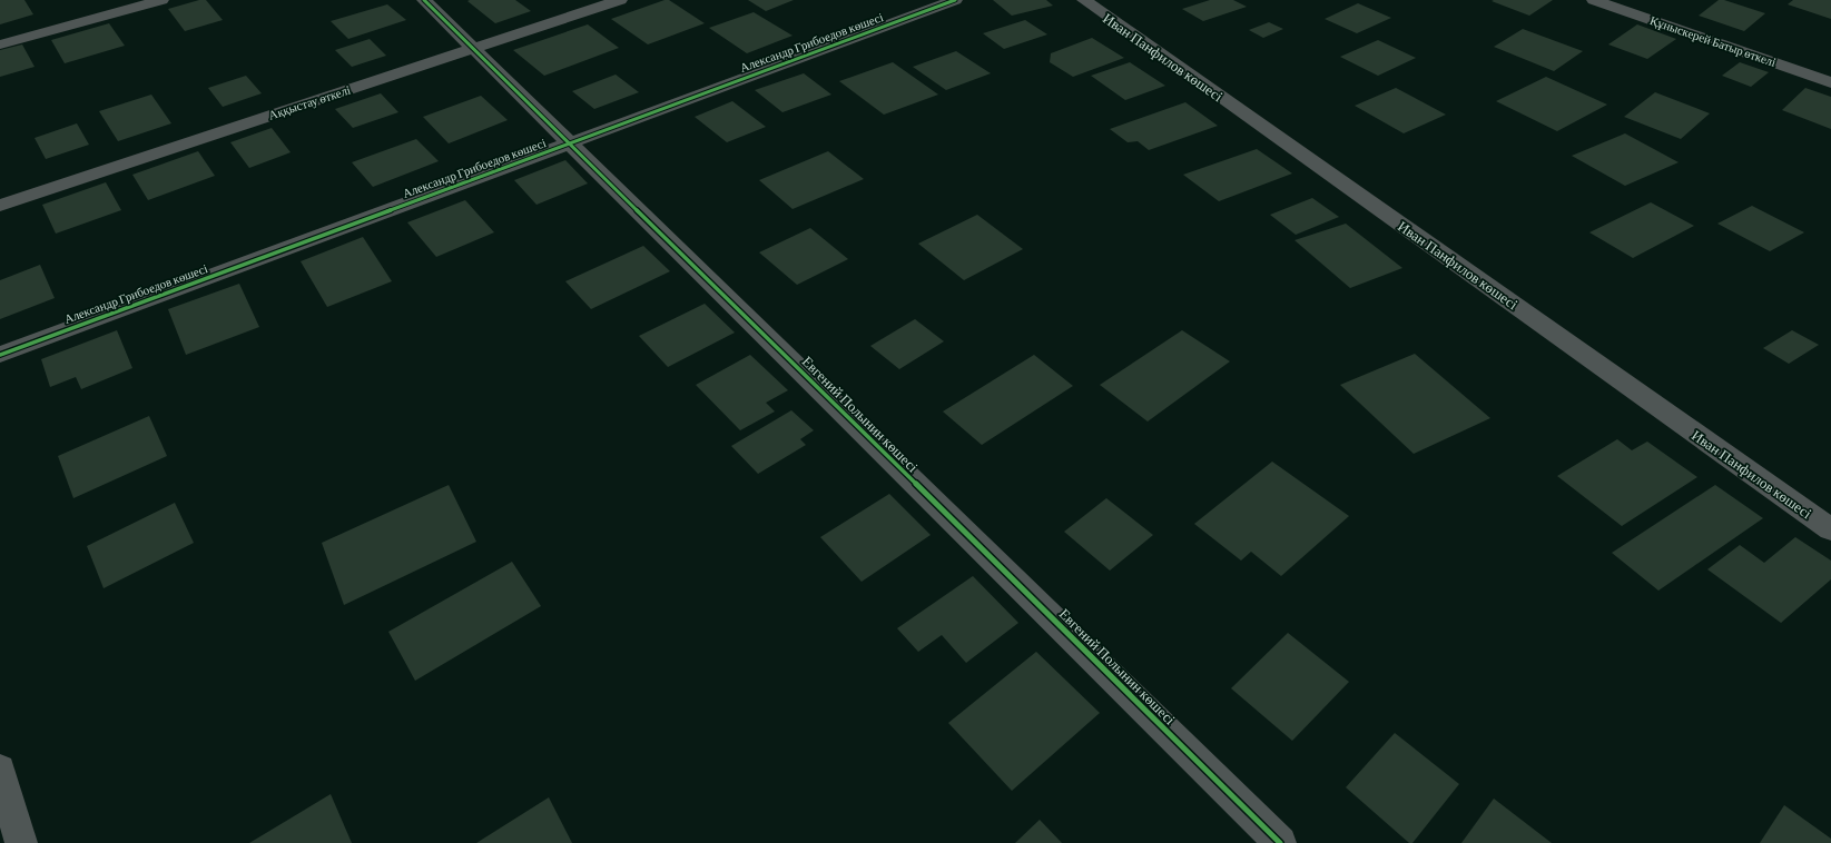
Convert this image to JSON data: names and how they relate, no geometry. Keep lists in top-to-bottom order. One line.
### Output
{"streets":{"street":["Құныскерей Батыр өткелі","Александр Грибоедов көшесі","Иван Панфилов көшесі","Аққыстау өткелі","Евгений Полынин көшесі"]},"crossings":[["Александр Грибоедов көшесі","Евгений Полынин көшесі"],["Аққыстау өткелі","Евгений Полынин көшесі"]]}
